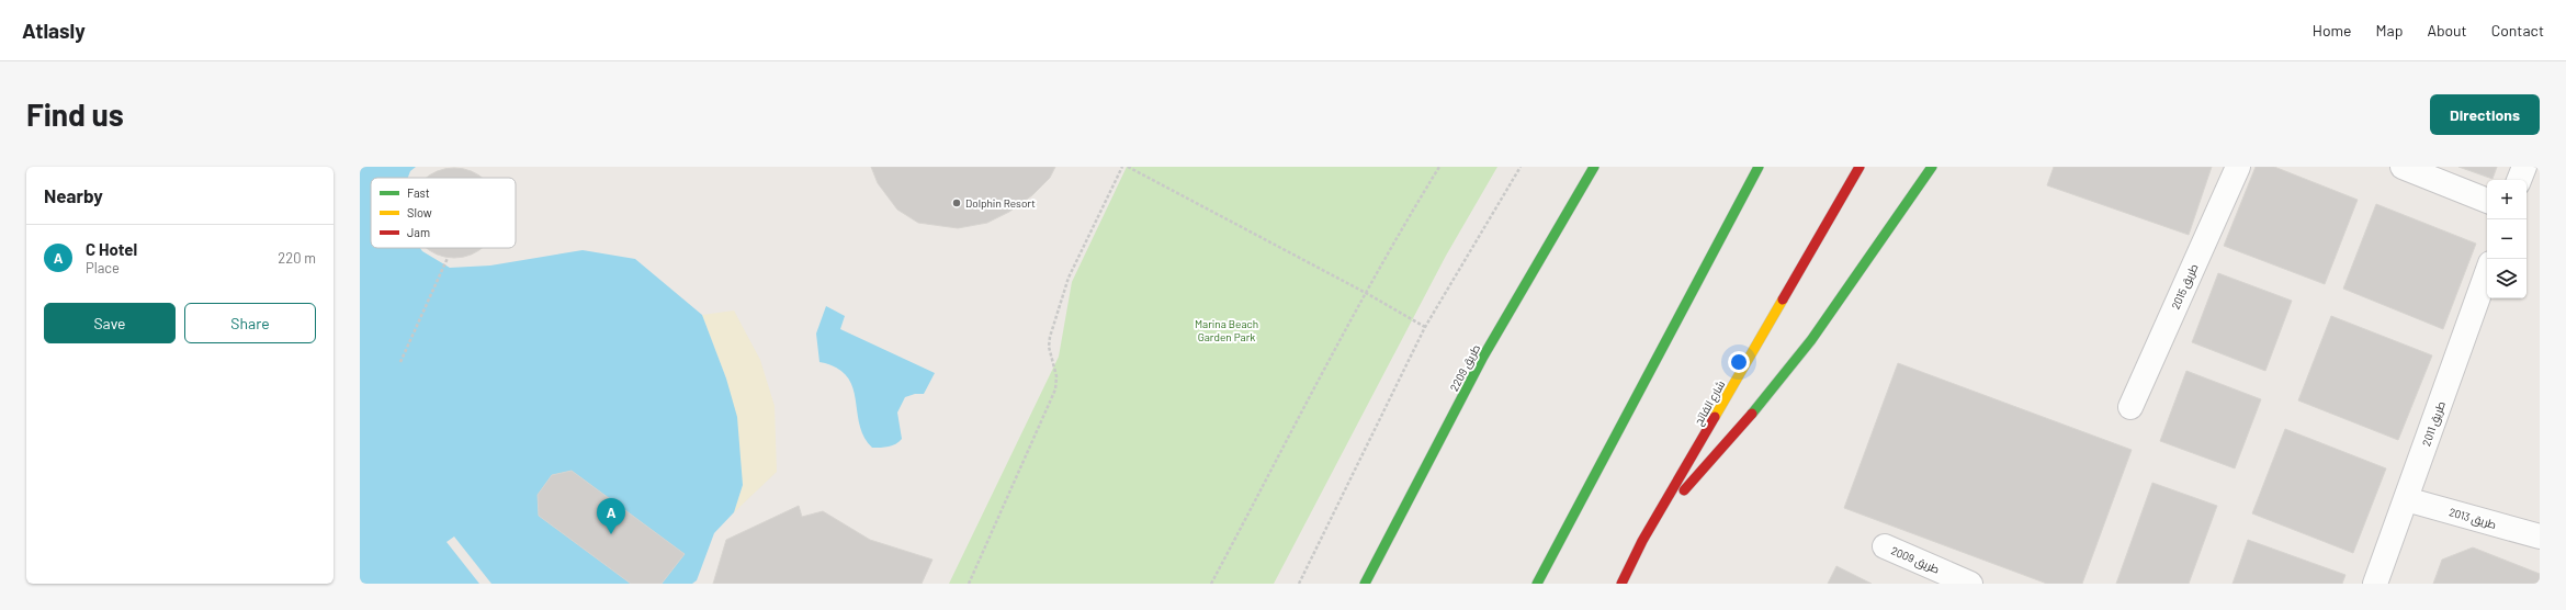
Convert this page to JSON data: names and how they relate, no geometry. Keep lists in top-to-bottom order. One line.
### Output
{"streets":{"main road":["طريق 2209","شارع الفاتح"],"street":["طريق 2015","طريق 2011","طريق 2013","طريق 2009"]},"crossings":[["طريق 2011","طريق 2013"]],"parks":["Marina Beach Garden Park"],"places":["Dolphin Resort"],"legend":["Fast","Slow","Jam"],"page":{"header":"Atlasly","nav":["Home","Map","About","Contact"],"buttons":["Directions",["Save","Share"]],"title":"Find us","heading":"Nearby","map_buttons":["+","−"],"list":[{"mark":"A","name":"C Hotel","note":"Place","value":"220 m"}],"pins":"A"}}
